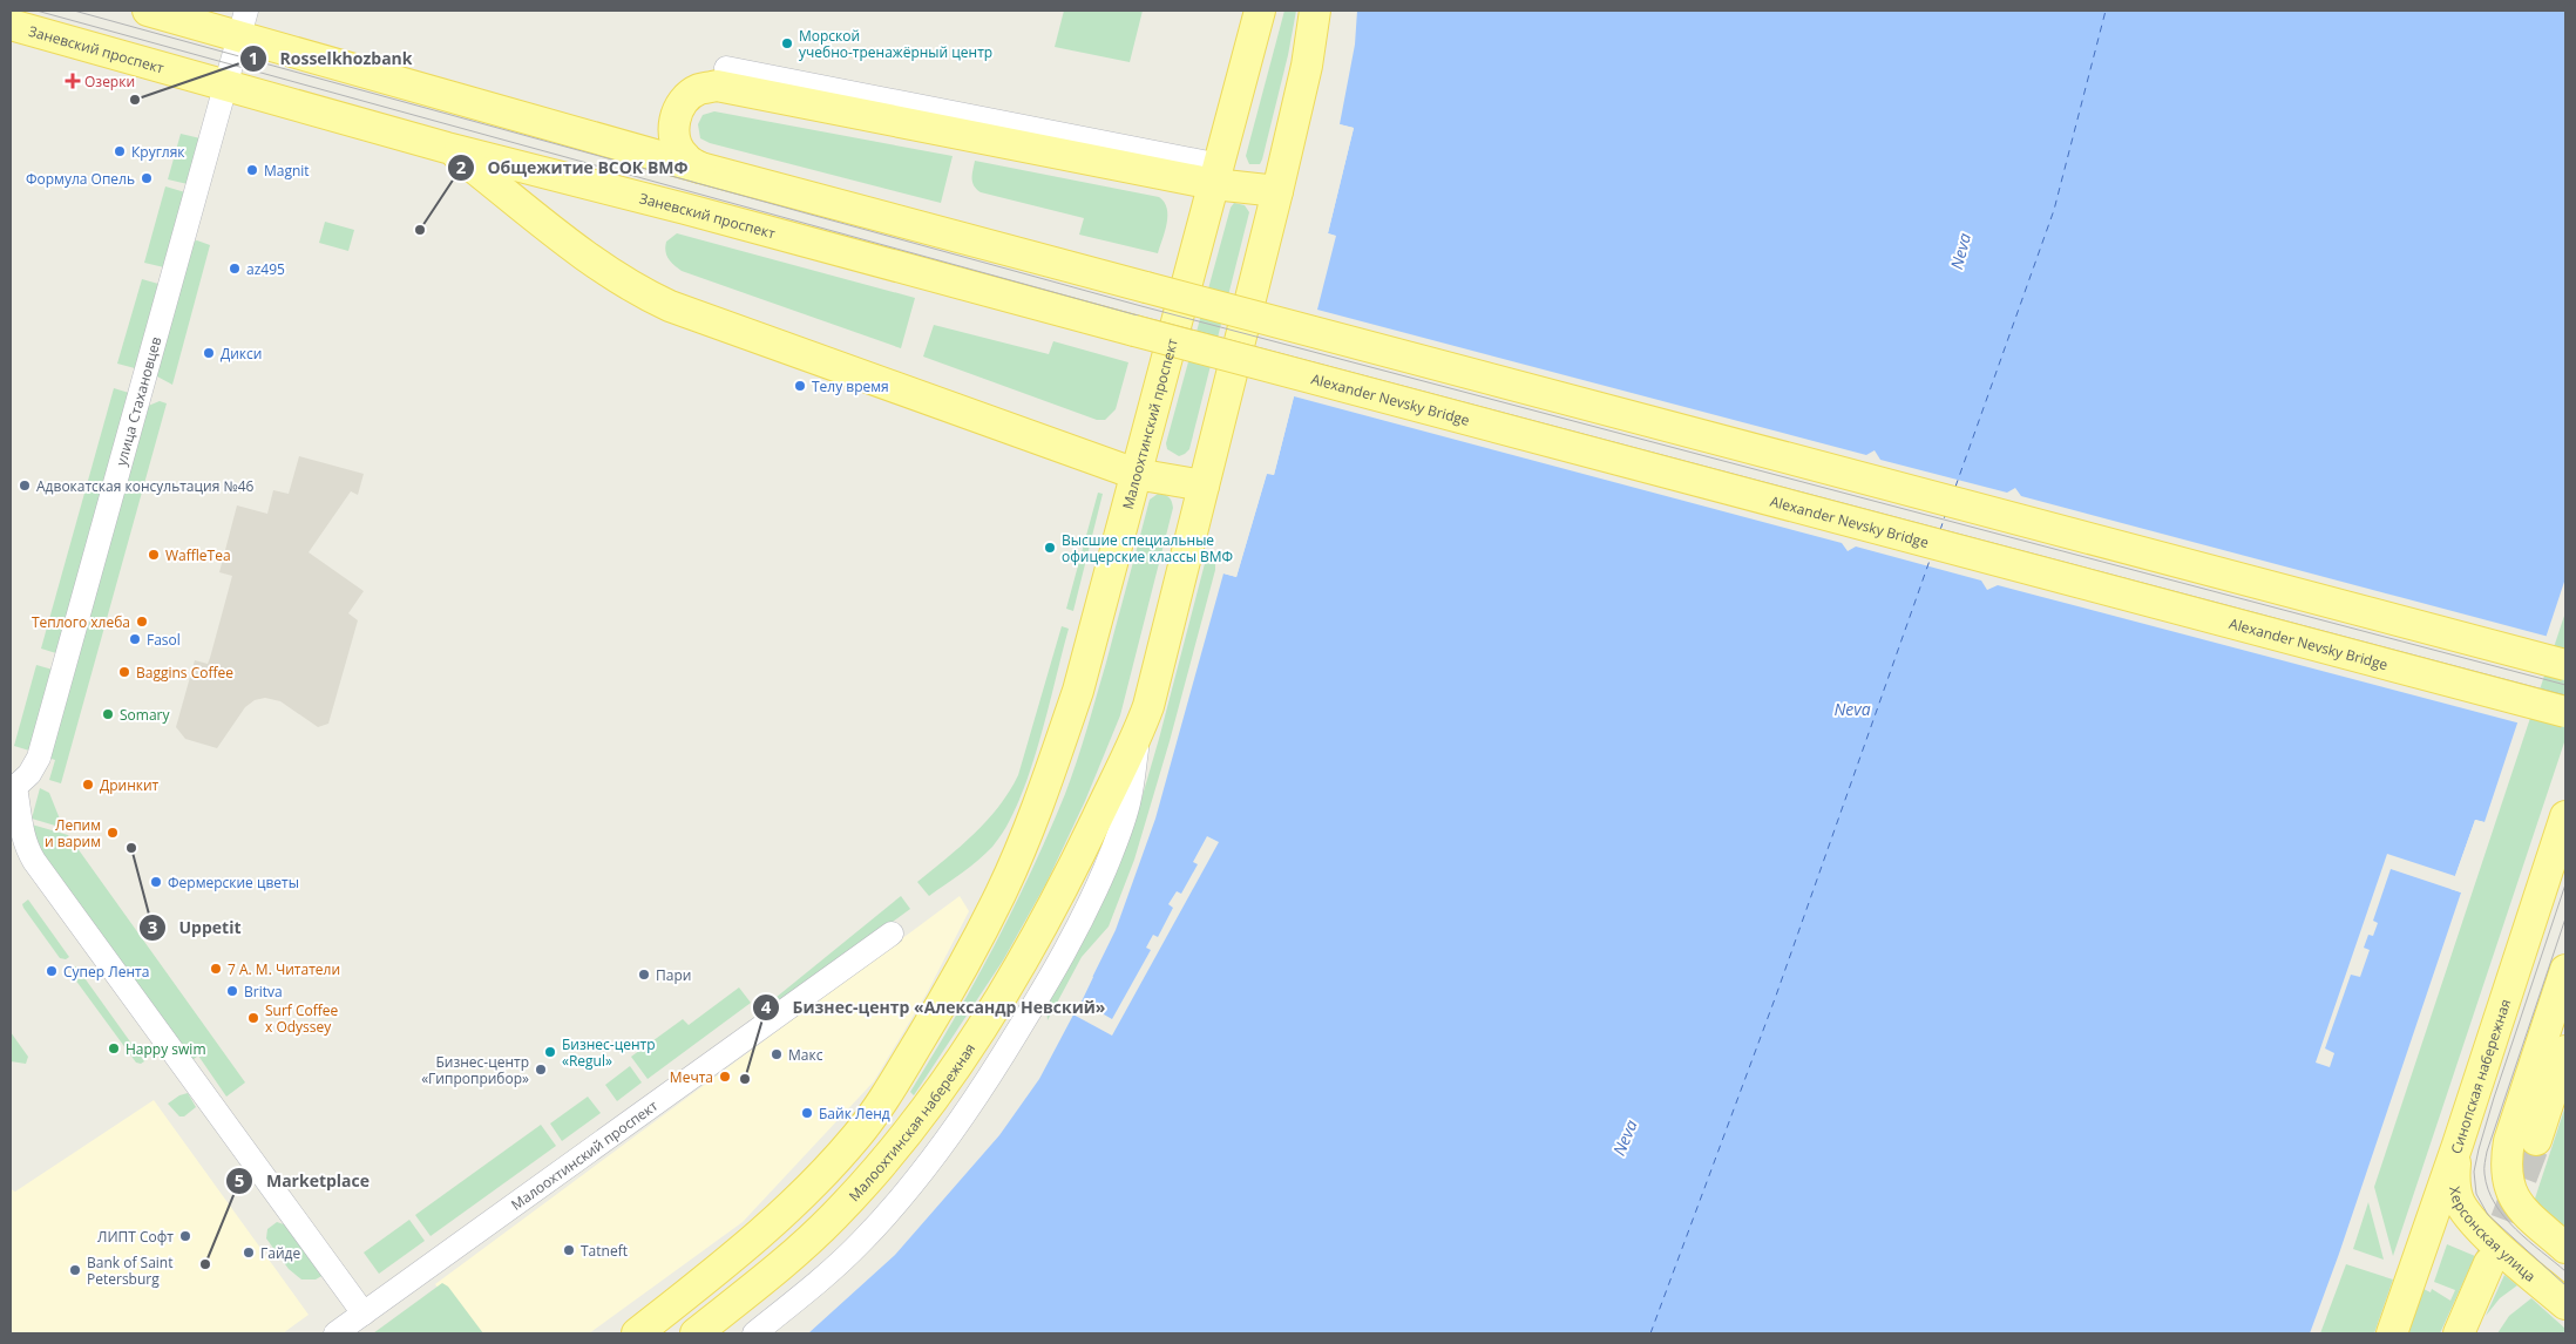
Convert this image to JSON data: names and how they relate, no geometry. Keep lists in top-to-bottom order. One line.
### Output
{"streets":{"main road":["Заневский проспект","Alexander Nevsky Bridge","Малоохтинский проспект","Синопская набережная","Малоохтинская набережная","Херсонская улица"],"street":["улица Стахановцев"]},"crossings":[["Заневский проспект","Alexander Nevsky Bridge"],["Заневский проспект","улица Стахановцев"],["Синопская набережная","Херсонская улица"]],"water":["Neva"],"places":{"other":["Морской учебно-тренажёрный центр","Rosselkhozbank","Кругляк","Magnit","Формула Опель","Общежитие ВСОК ВМФ","az495","Дикси","Телу время","Адвокатская консультация №46","Высшие специальные офицерские классы ВМФ","WaffleTea","Теплого хлеба","Fasol","Baggins Coffee","Somary","Дринкит","Лепим и варим","Uppetit","Фермерские цветы","7 А. М. Читатели","Супер Лента","Пари","Britva","Surf Coffee х Odyssey","Happy swim","Бизнес-центр «Regul»","Макс","Бизнес-центр «Гипроприбор»","Мечта","Бизнес-центр «Александр Невский»","Байк Ленд","ЛИПТ Софт","Tatneft","Гайде","Marketplace","Bank of Saint Petersburg"],"health":["Озерки"]}}
